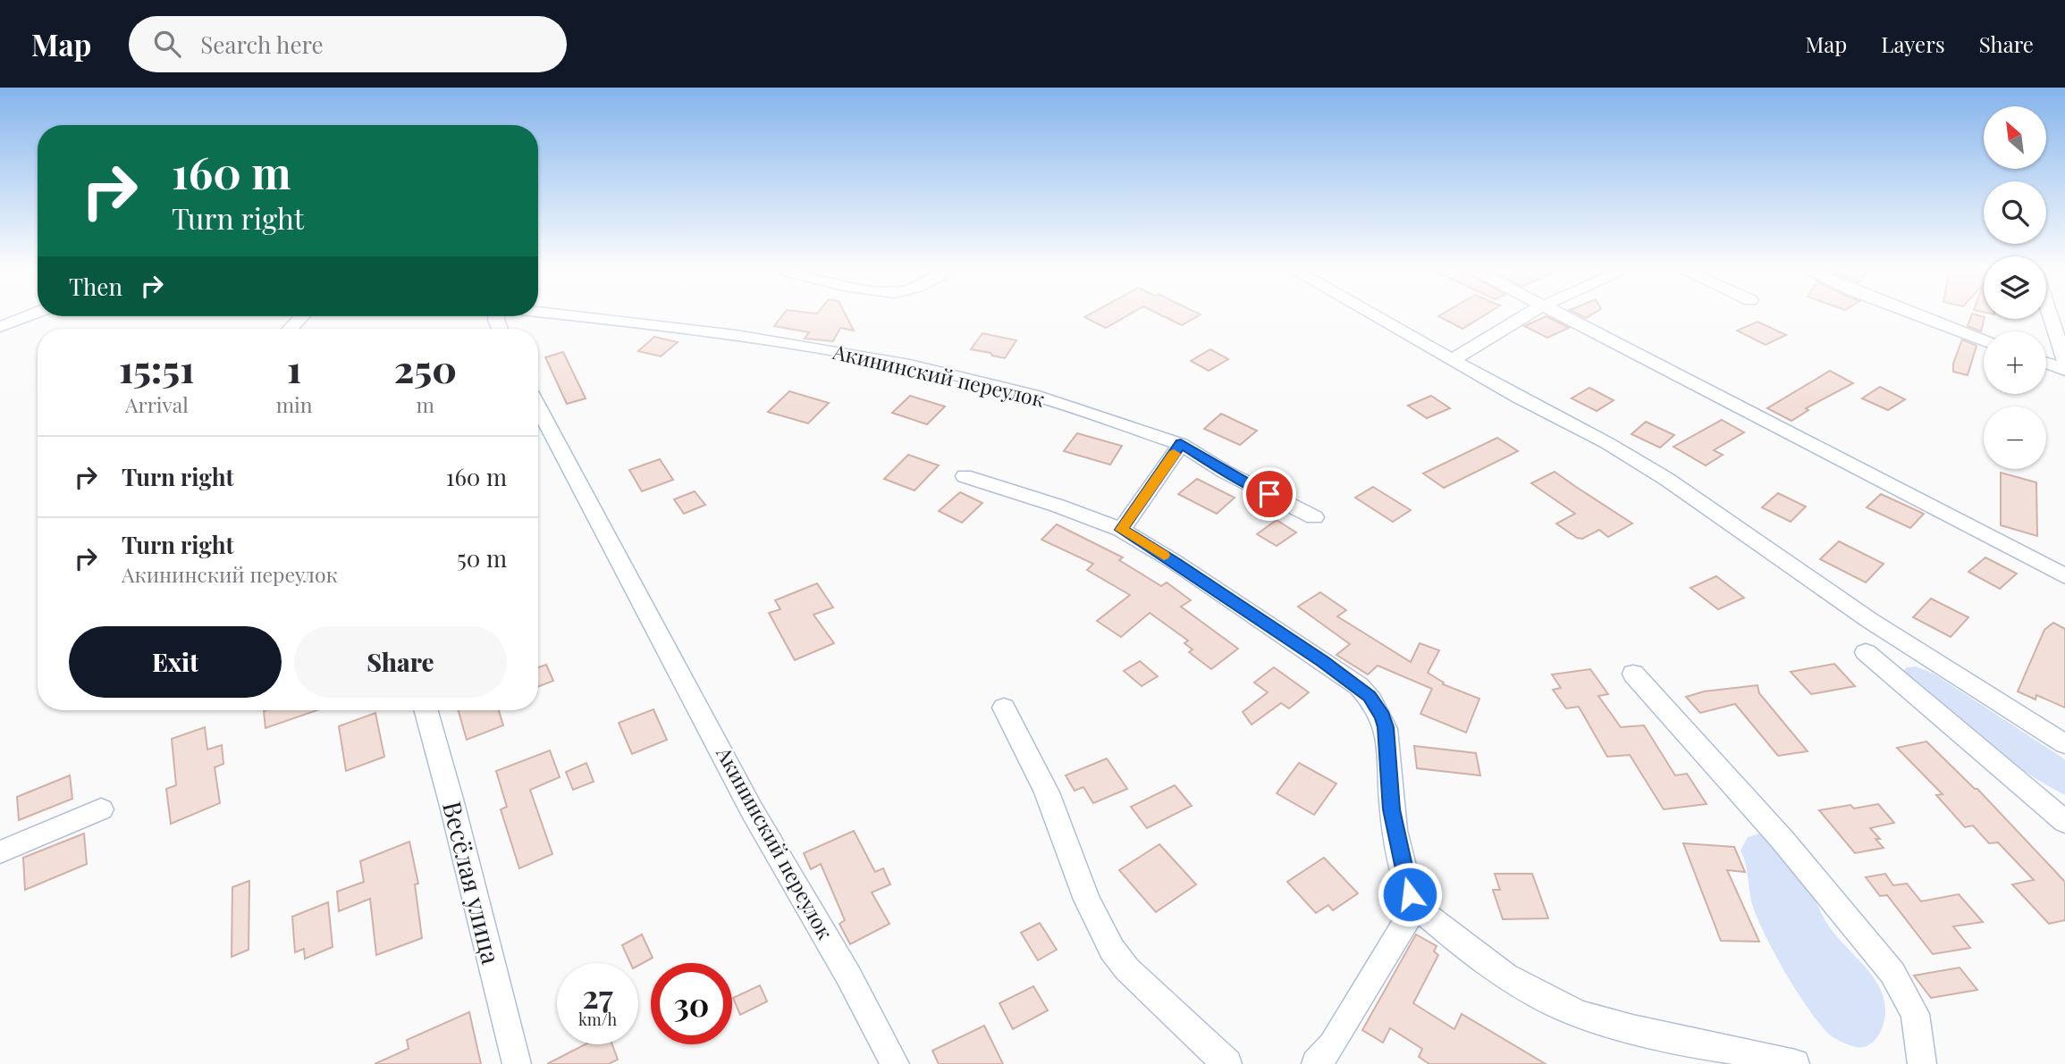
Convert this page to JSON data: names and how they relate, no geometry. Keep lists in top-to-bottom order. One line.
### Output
{"streets":{"street":["Акининский переулок","Весёлая улица"]},"north":"top left","page":{"header":"Map","search":"Search here","nav":["Map","Layers","Share"],"map_buttons":["+","−"],"turn":["160 m","Turn right"],"then":"Then","eta":["15:51","Arrival","1","min","250","m"],"list":[{"name":"Turn right","value":"160 m"},{"name":"Turn right","note":"Акининский переулок","value":"50 m"}],"buttons":["Exit","Share"],"speed":"27 km/h","limit":"30"}}
